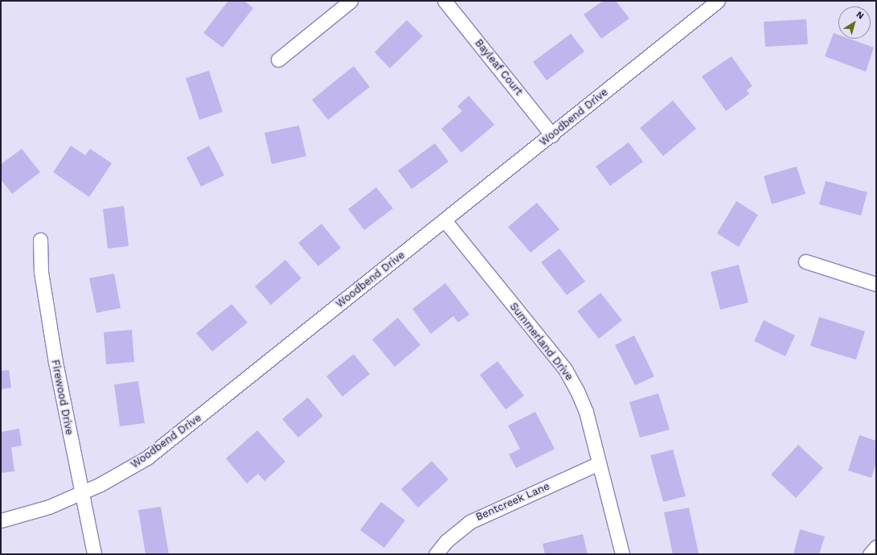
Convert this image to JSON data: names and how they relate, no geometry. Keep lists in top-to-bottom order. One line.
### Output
{"streets":{"street":["Bayleaf Court","Woodbend Drive","Summerland Drive","Firewood Drive","Bentcreek Lane"]},"crossings":[["Bayleaf Court","Woodbend Drive"],["Woodbend Drive","Summerland Drive"],["Woodbend Drive","Firewood Drive"],["Summerland Drive","Bentcreek Lane"]],"north":"top right"}
